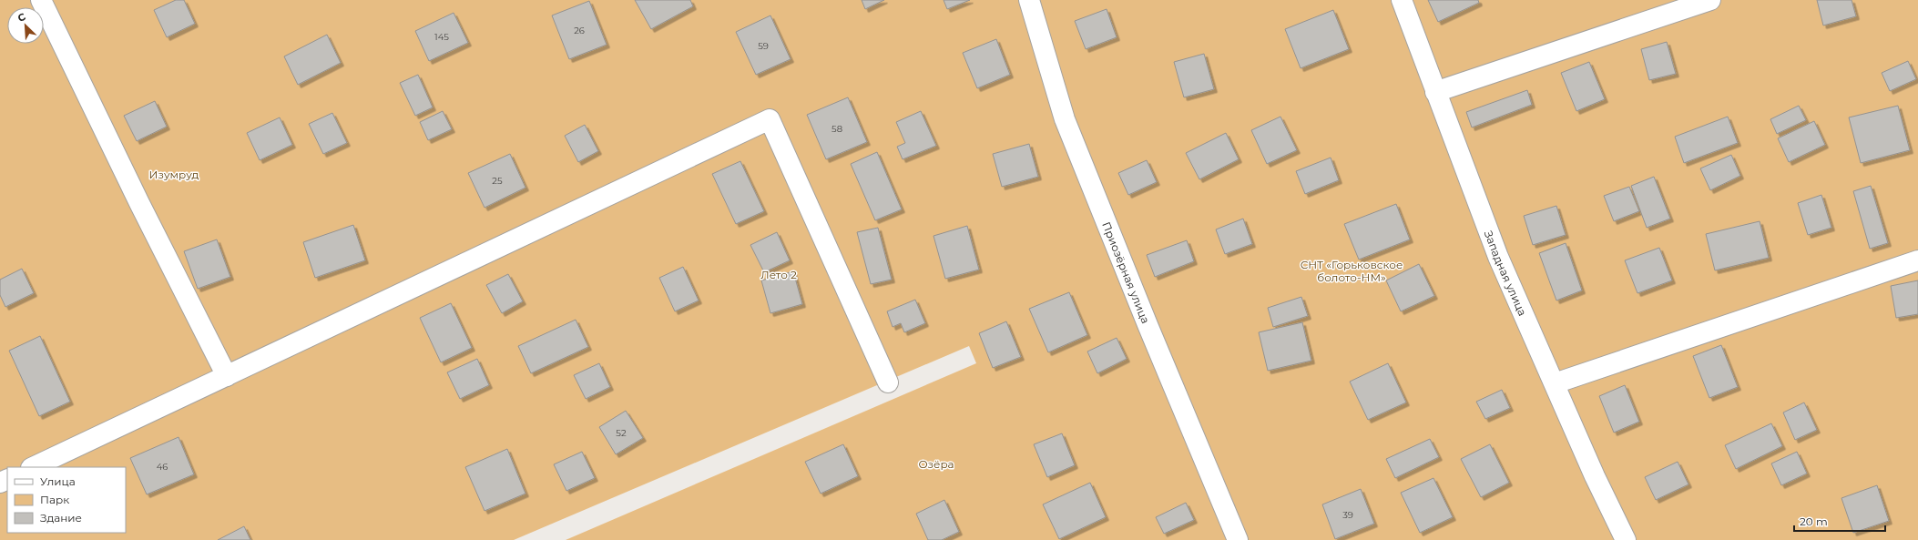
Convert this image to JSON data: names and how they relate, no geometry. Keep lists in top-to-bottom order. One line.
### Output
{"streets":{"street":["Приозёрная улица","Западная улица"]},"parks":["Изумруд","СНТ «Горьковское болото-НМ»","Лето 2","Озёра"],"house_numbers":["26","145","59","58","25","52","46","39"],"legend":["Улица","Парк","Здание"],"scale_bar":"20 m","north":"top left"}
